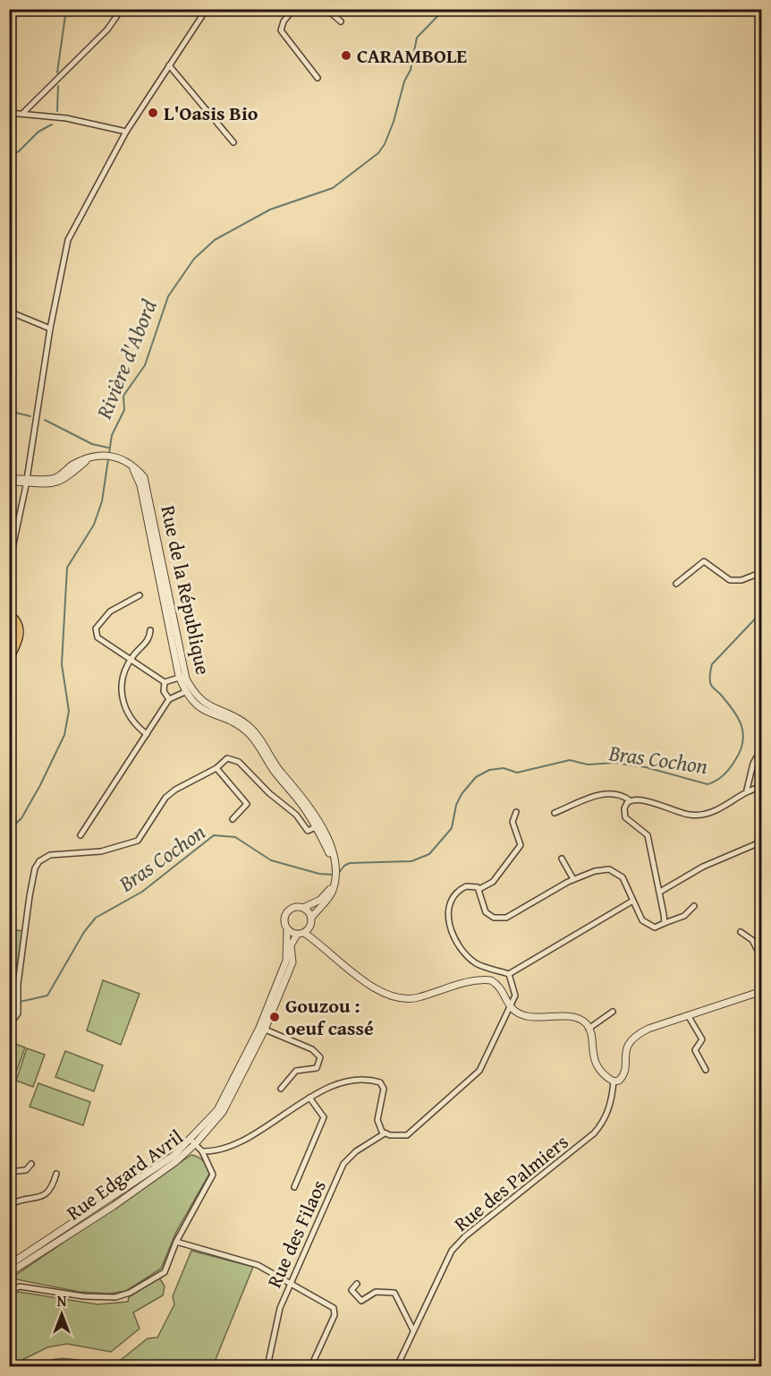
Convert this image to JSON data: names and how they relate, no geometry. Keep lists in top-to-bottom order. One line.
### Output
{"streets":{"street":["Rue de la République","Rue Edgard Avril","Rue des Palmiers","Rue des Filaos"]},"crossings":[["Rue de la République","Rue Edgard Avril"]],"water":["Rivière d'Abord","Bras Cochon"],"places":["CARAMBOLE","L'Oasis Bio","Gouzou : oeuf cassé"],"north":"top"}
